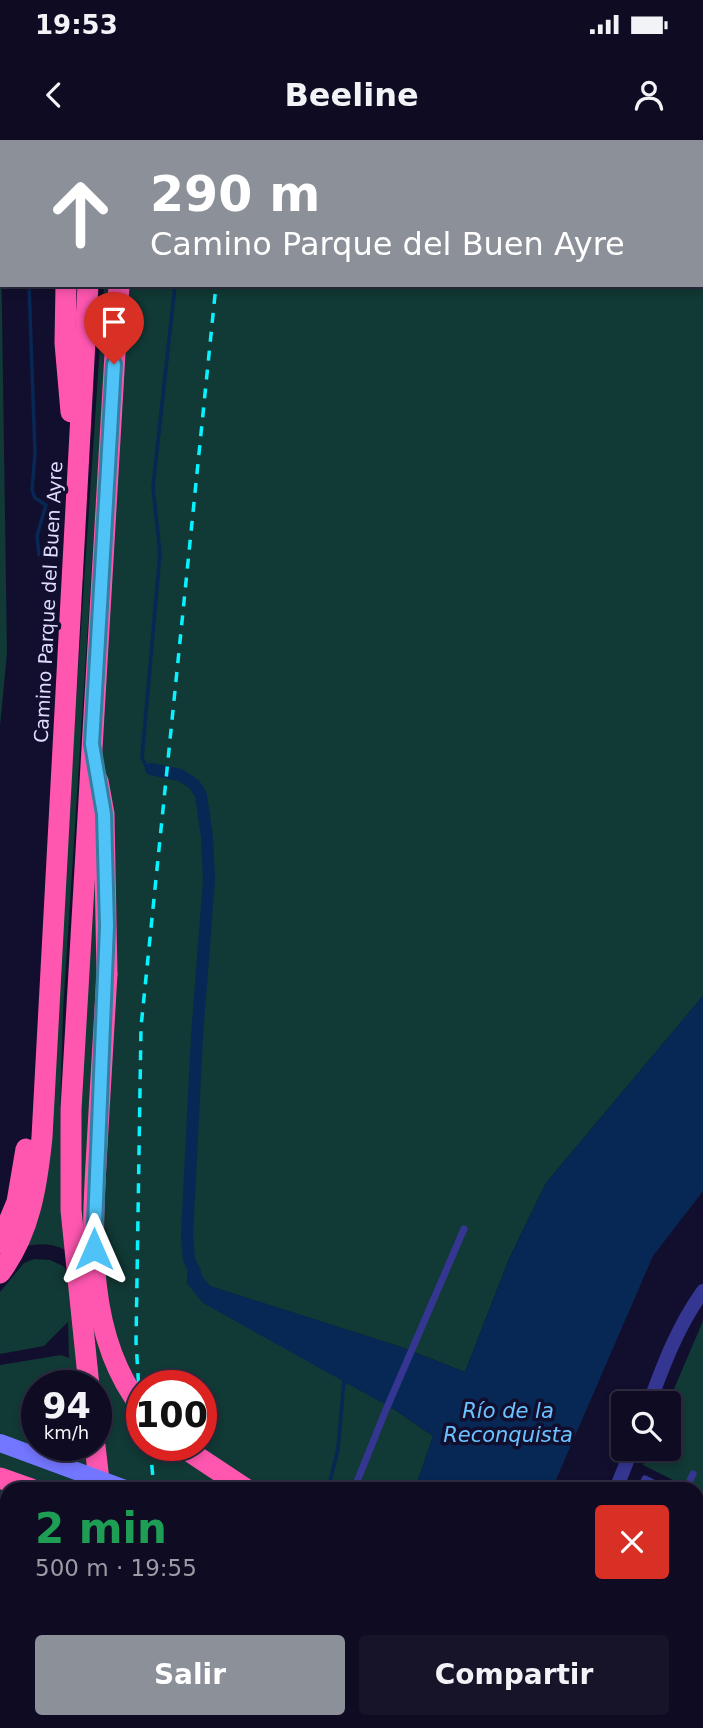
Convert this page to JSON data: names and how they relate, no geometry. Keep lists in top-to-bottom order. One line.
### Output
{"streets":{"highway":["Camino Parque del Buen Ayre"]},"water":["Río de la Reconquista"],"page":{"status":"19:53","header":"Beeline","turn":["290 m","Camino Parque del Buen Ayre"],"speed":"94 km/h","limit":"100","heading":["2 min","500 m · 19:55"],"buttons":["Salir","Compartir"]}}
